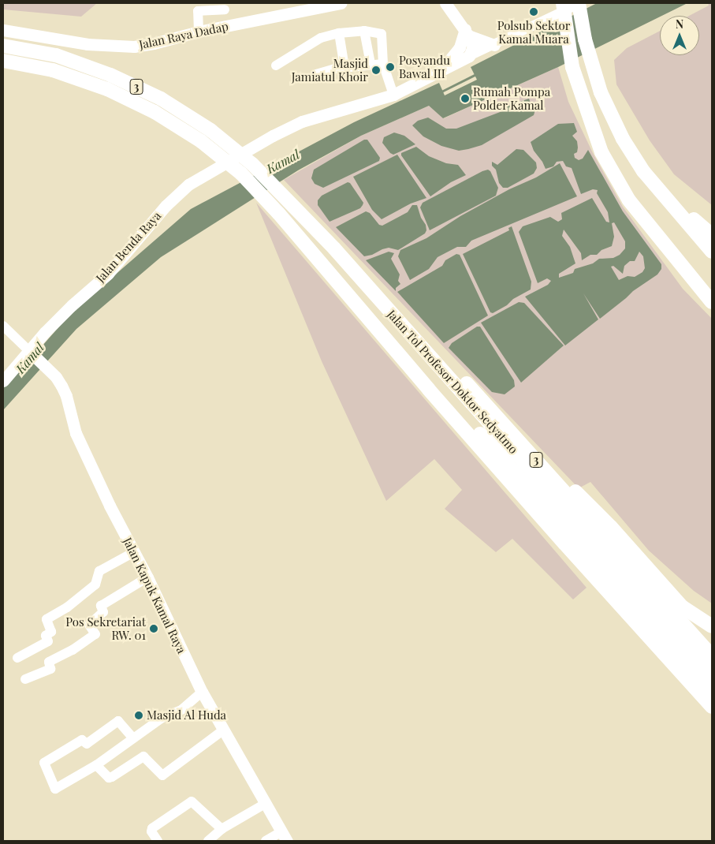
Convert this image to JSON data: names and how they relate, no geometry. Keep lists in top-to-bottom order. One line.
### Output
{"streets":{"highway":["3","Jalan Tol Profesor Doktor Sedyatmo"],"main road":["Jalan Raya Dadap","Jalan Benda Raya","Jalan Kapuk Kamal Raya"]},"crossings":[["Jalan Benda Raya","Jalan Kapuk Kamal Raya"]],"water":["Kamal"],"places":["Polsub Sektor Kamal Muara","Posyandu Bawal III","Masjid Jamiatul Khoir","Rumah Pompa Polder Kamal","Pos Sekretariat RW. 01","Masjid Al Huda"],"north":"top"}
